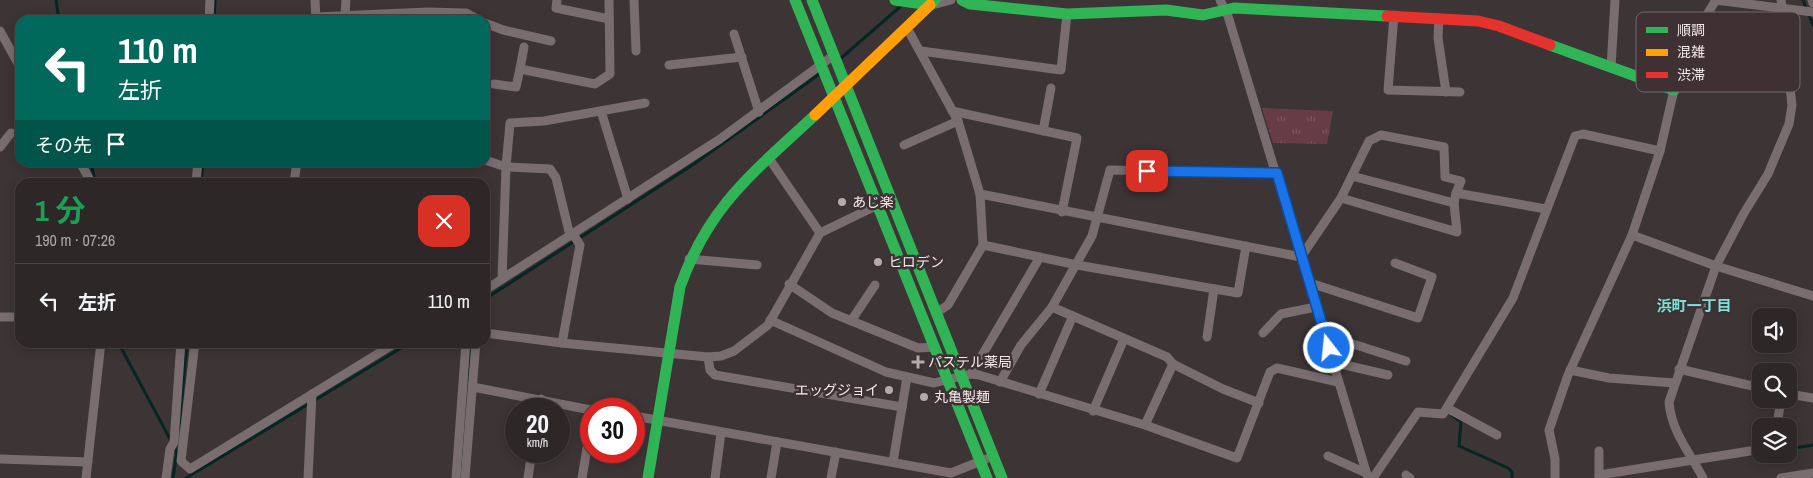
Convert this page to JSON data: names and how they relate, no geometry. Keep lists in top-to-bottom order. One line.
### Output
{"districts":["浜町一丁目"],"places":{"other":["あじ楽","ヒロデン","エッグジョイ","丸亀製麺"],"health":["パステル薬局"]},"legend":["順調","混雑","渋滞"],"page":{"turn":["110 m","左折"],"then":"その先","heading":["1 分","190 m · 07:26"],"list":[{"name":"左折","value":"110 m"}],"speed":"20 km/h","limit":"30"}}
